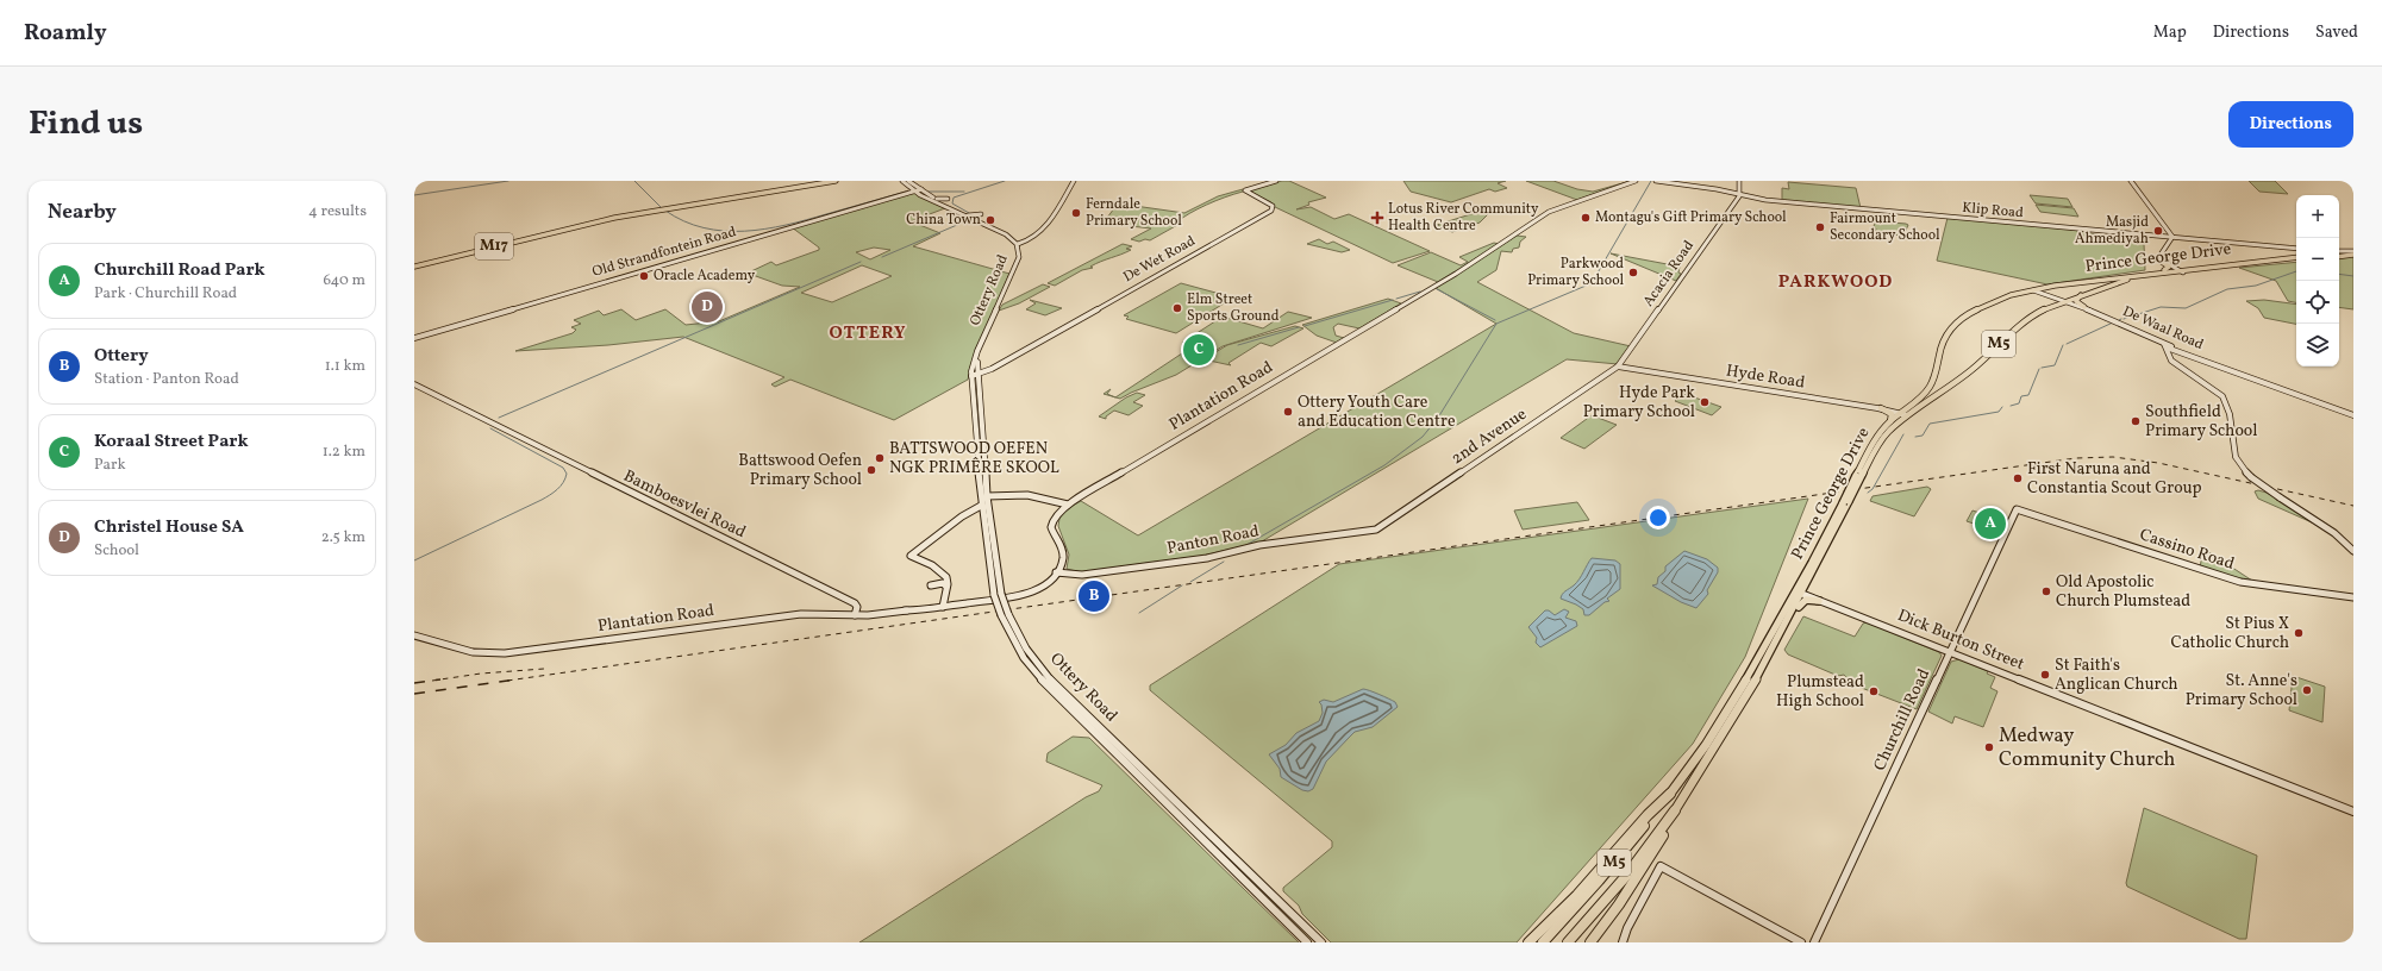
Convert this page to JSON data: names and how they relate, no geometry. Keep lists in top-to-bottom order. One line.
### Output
{"streets":{"highway":["M5"],"main road":["M17","Prince George Drive"],"street":["Klip Road","Old Strandfontein Road","De Wet Road","Acacia Road","Ottery Road","De Waal Road","Hyde Road","Plantation Road","2nd Avenue","Bamboesvlei Road","Panton Road","Cassino Road","Dick Burton Street","Churchill Road"]},"crossings":[["Klip Road","Acacia Road"],["Prince George Drive","De Waal Road"],["Prince George Drive","M5"],["Prince George Drive","Hyde Road"],["Prince George Drive","Dick Burton Street"],["De Wet Road","Ottery Road"],["Acacia Road","Hyde Road"],["Acacia Road","2nd Avenue"],["Hyde Road","2nd Avenue"],["Plantation Road","Bamboesvlei Road"],["Plantation Road","Panton Road"],["2nd Avenue","Panton Road"],["Cassino Road","Churchill Road"],["Dick Burton Street","Churchill Road"]],"districts":["PARKWOOD","OTTERY"],"places":{"other":["Ferndale Primary School","Montagu's Gift Primary School","China Town","Fairmount Secondary School","Masjid Ahmediyah","Parkwood Primary School","Oracle Academy","Elm Street Sports Ground","Hyde Park Primary School","Ottery Youth Care and Education Centre","Southfield Primary School","BATTSWOOD OEFEN NGK PRIMÊRE SKOOL","Battswood Oefen Primary School","First Naruna and Constantia Scout Group","Old Apostolic Church Plumstead","St Pius X Catholic Church","St Faith's Anglican Church","St. Anne's Primary School","Plumstead High School","Medway Community Church"],"health":["Lotus River Community Health Centre"]},"page":{"header":"Roamly","nav":["Map","Directions","Saved"],"title":"Find us","buttons":"Directions","heading":["Nearby","4 results"],"map_buttons":["+","−"],"list":[{"mark":"A","name":"Churchill Road Park","note":"Park · Churchill Road","value":"640 m"},{"mark":"B","name":"Ottery","note":"Station · Panton Road","value":"1.1 km"},{"mark":"C","name":"Koraal Street Park","note":"Park","value":"1.2 km"},{"mark":"D","name":"Christel House SA","note":"School","value":"2.5 km"}],"pins":["D","C","A","B"]}}
